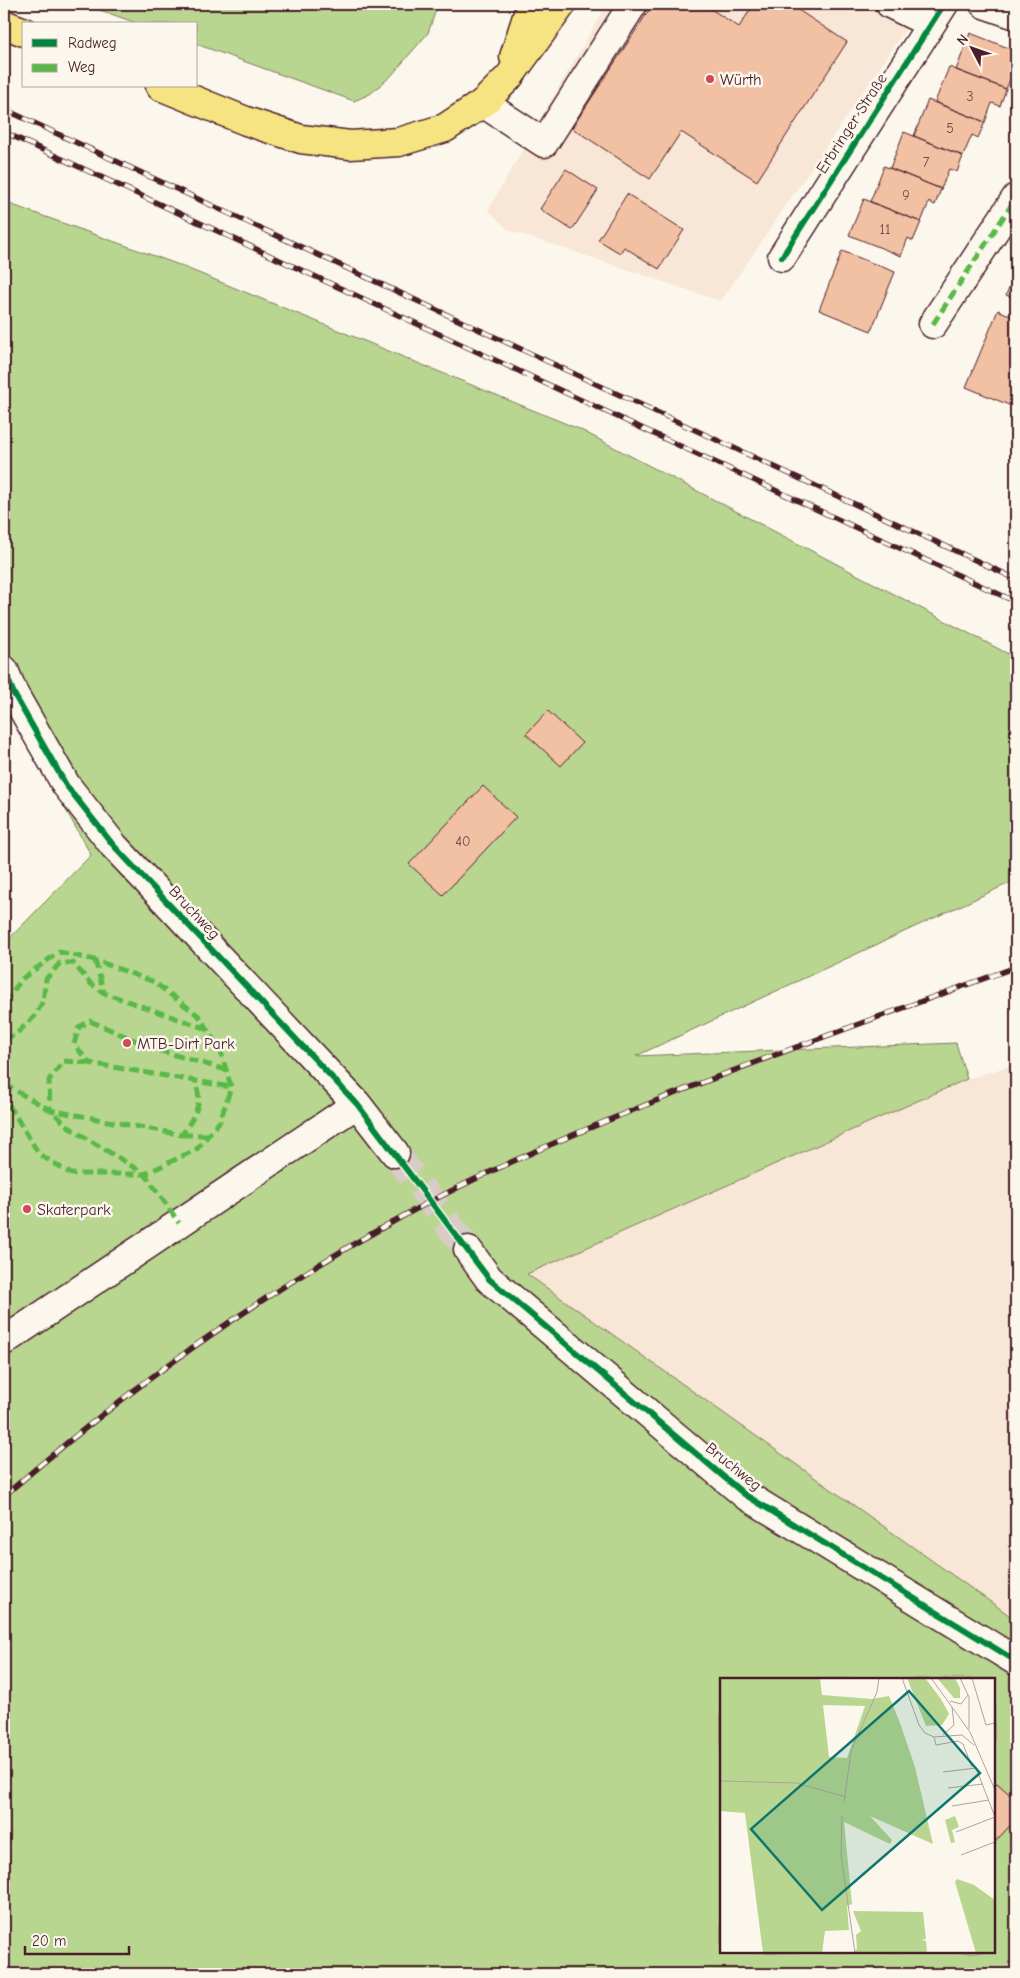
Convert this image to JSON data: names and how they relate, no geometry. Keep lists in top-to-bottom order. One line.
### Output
{"streets":{"street":["Erbringer Straße","Bruchweg"]},"places":["Würth","MTB-Dirt Park","Skaterpark"],"house_numbers":["3","5","7","9","11","40"],"legend":["Radweg","Weg"],"scale_bar":"20 m","north":"top left"}
